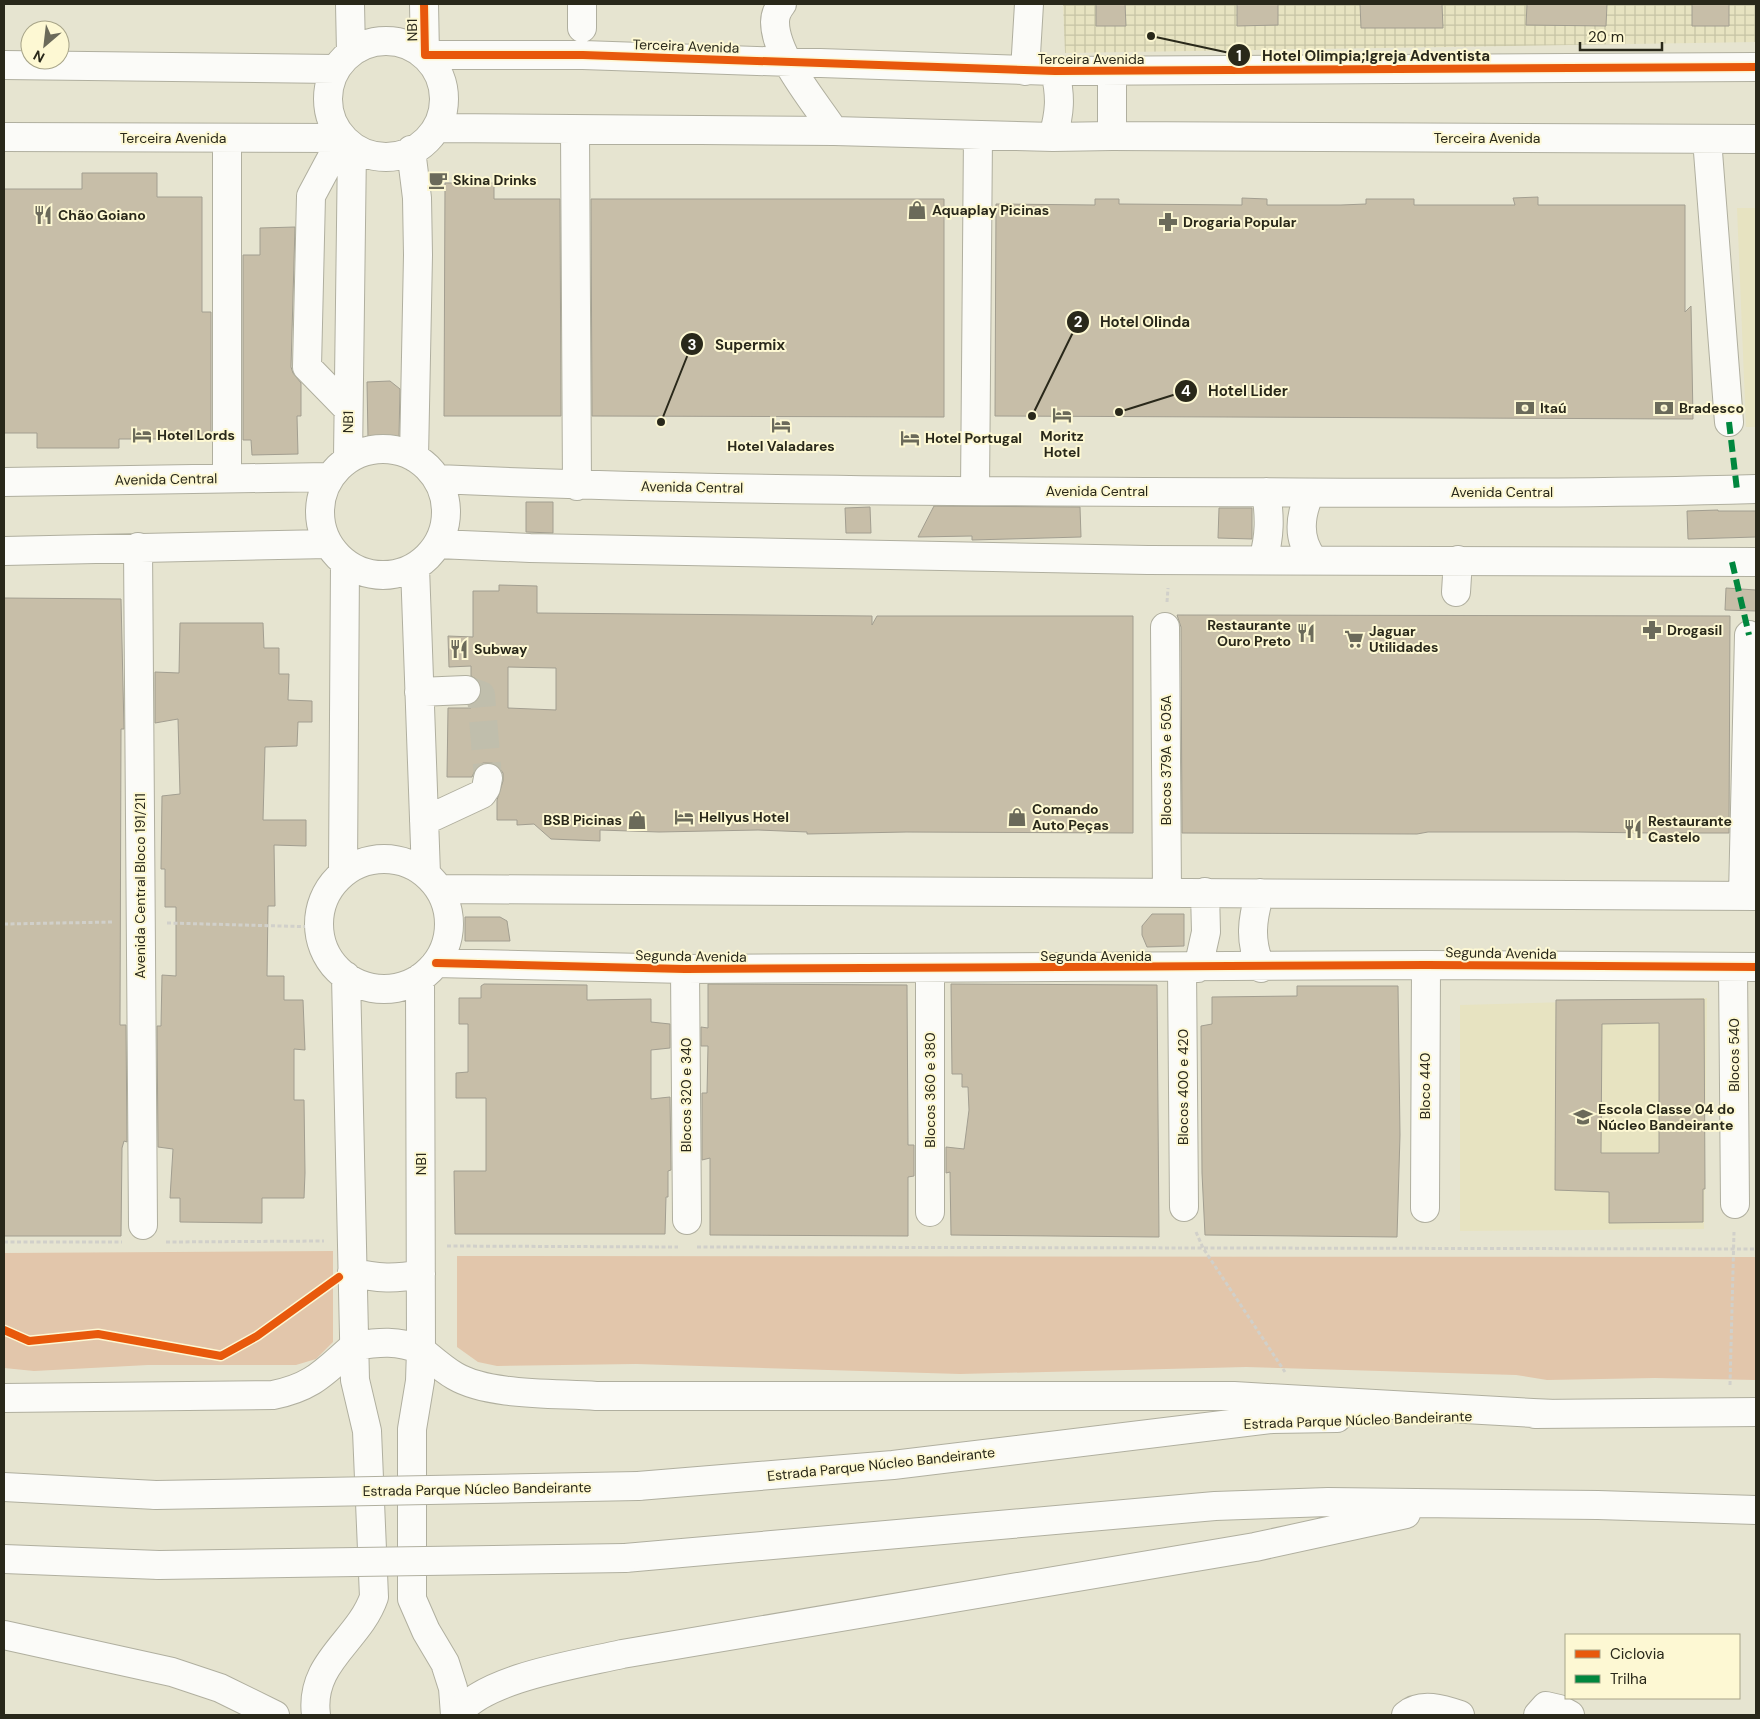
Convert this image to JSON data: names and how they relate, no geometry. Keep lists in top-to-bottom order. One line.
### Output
{"streets":{"main road":["NB1","Terceira Avenida","Avenida Central","Blocos 379A e 505A","Avenida Central Bloco 191/211","Segunda Avenida","Blocos 540","Bloco 440","Blocos 400 e 420","Blocos 360 e 380","Blocos 320 e 340","Estrada Parque Núcleo Bandeirante"]},"crossings":[["NB1","Terceira Avenida"],["NB1","Avenida Central"],["NB1","Segunda Avenida"],["Segunda Avenida","Blocos 540"],["Segunda Avenida","Bloco 440"],["Segunda Avenida","Blocos 400 e 420"],["Segunda Avenida","Blocos 360 e 380"],["Segunda Avenida","Blocos 320 e 340"]],"places":{"other":["Hotel Olimpia;Igreja Adventista","Hotel Lider","Hotel Olinda","Supermix"],"cafe":["Skina Drinks"],"shop":["Aquaplay Picinas","Comando Auto Peças","BSB Picinas"],"restaurant":["Chão Goiano","Restaurante Ouro Preto","Subway","Restaurante Castelo"],"pharmacy":["Drogaria Popular","Drogasil"],"bank":["Itaú","Bradesco"],"hotel":["Moritz Hotel","Hotel Valadares","Hotel Lords","Hotel Portugal","Hellyus Hotel"],"supermarket":["Jaguar Utilidades"],"school or university":["Escola Classe 04 do Núcleo Bandeirante"]},"legend":["Ciclovia","Trilha"],"scale_bar":"20 m","north":"bottom left"}
